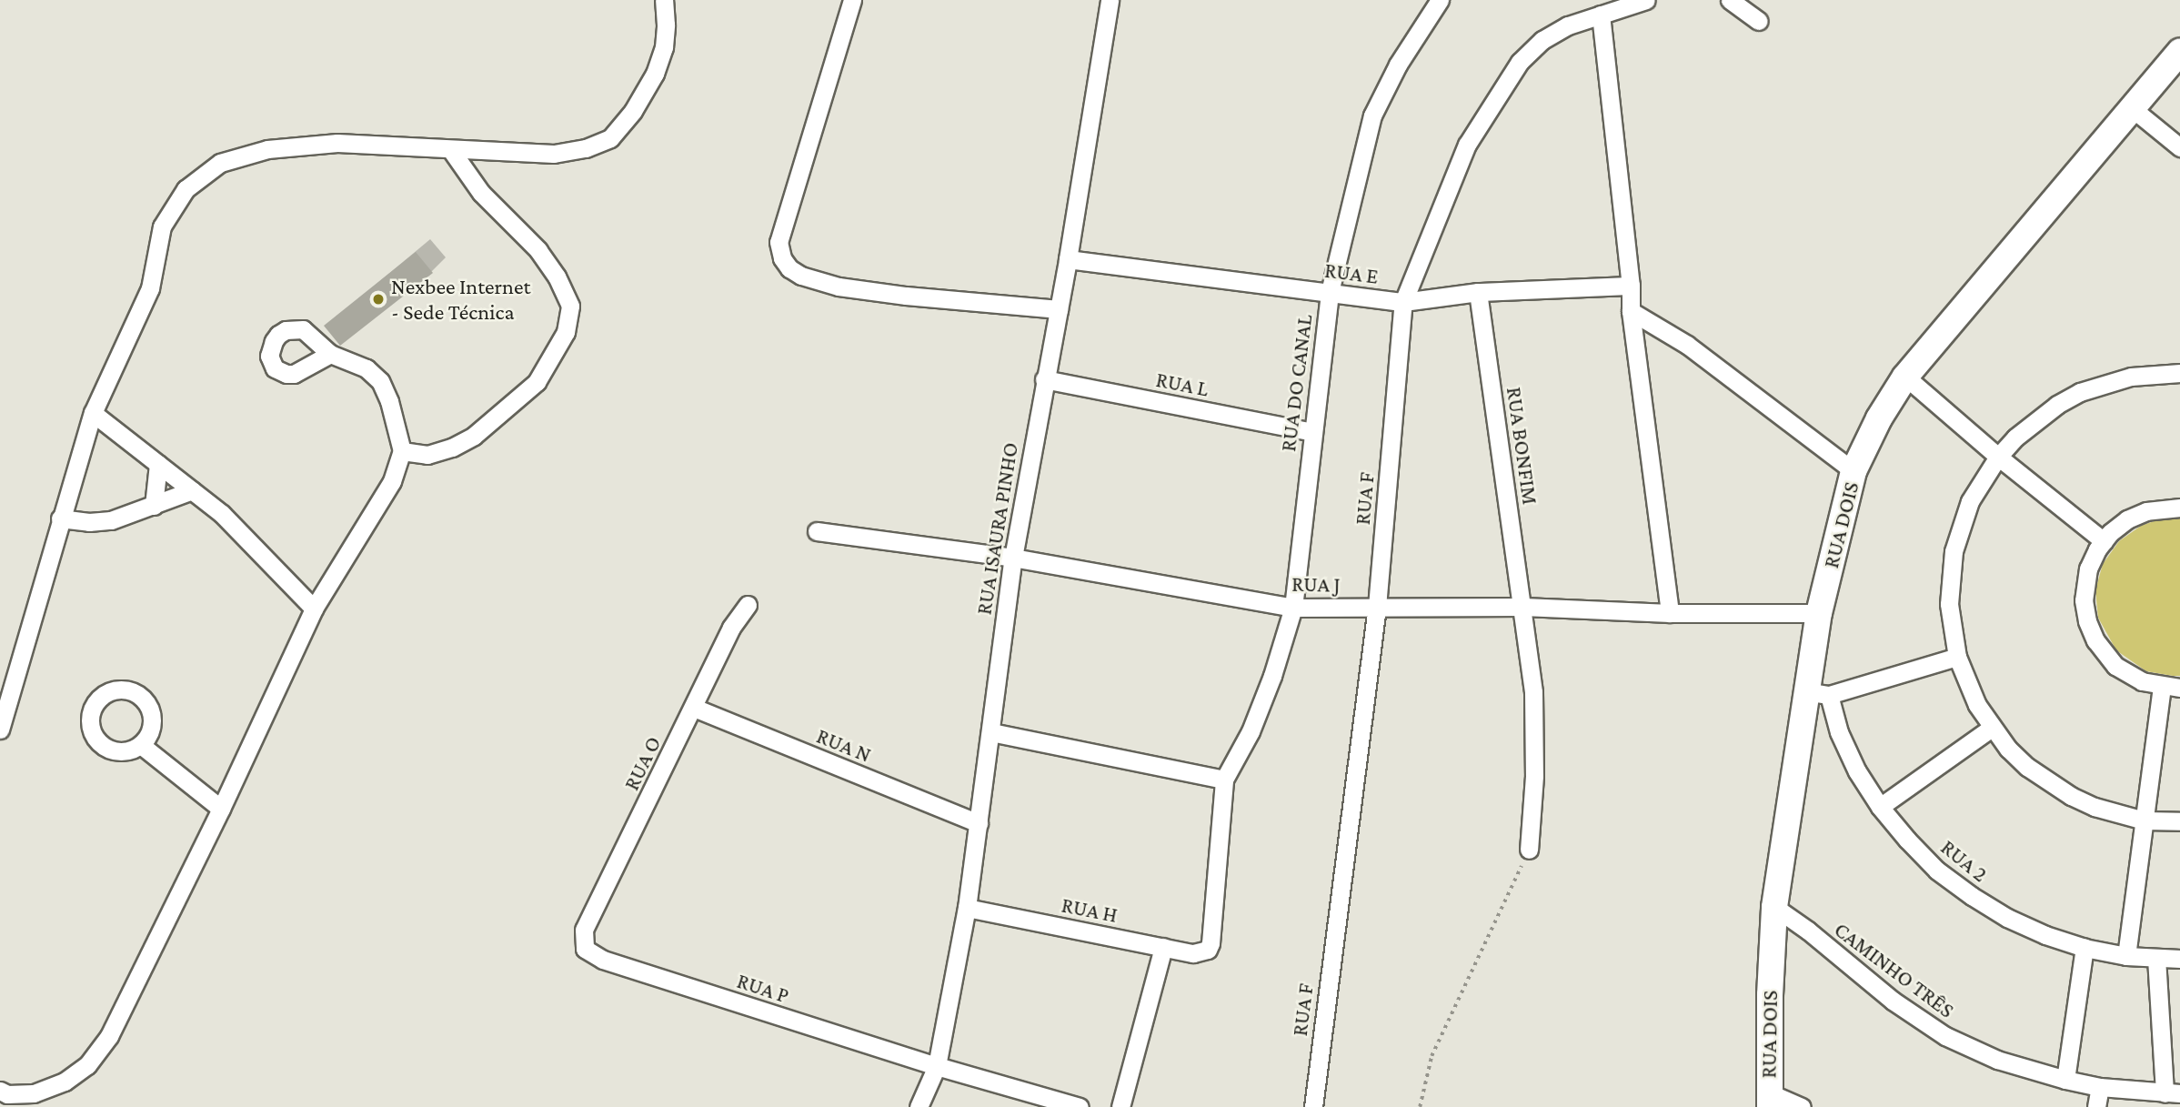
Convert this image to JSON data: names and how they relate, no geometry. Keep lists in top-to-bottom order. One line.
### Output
{"streets":{"street":["RUA E","RUA DO CANAL","RUA L","RUA BONFIM","RUA F","RUA DOIS","RUA ISAURA PINHO","RUA J","RUA N","RUA O","RUA 2","RUA H","CAMINHO TRÊS","RUA P"]},"crossings":[["RUA E","RUA DO CANAL"],["RUA E","RUA BONFIM"],["RUA E","RUA F"],["RUA E","RUA ISAURA PINHO"],["RUA DO CANAL","RUA L"],["RUA DO CANAL","RUA J"],["RUA DO CANAL","RUA H"],["RUA L","RUA ISAURA PINHO"],["RUA BONFIM","RUA J"],["RUA F","RUA J"],["RUA DOIS","RUA J"],["RUA DOIS","RUA 2"],["RUA DOIS","CAMINHO TRÊS"],["RUA ISAURA PINHO","RUA J"],["RUA ISAURA PINHO","RUA N"],["RUA ISAURA PINHO","RUA H"],["RUA ISAURA PINHO","RUA P"],["RUA N","RUA O"],["RUA O","RUA P"]],"places":["Nexbee Internet - Sede Técnica"]}
